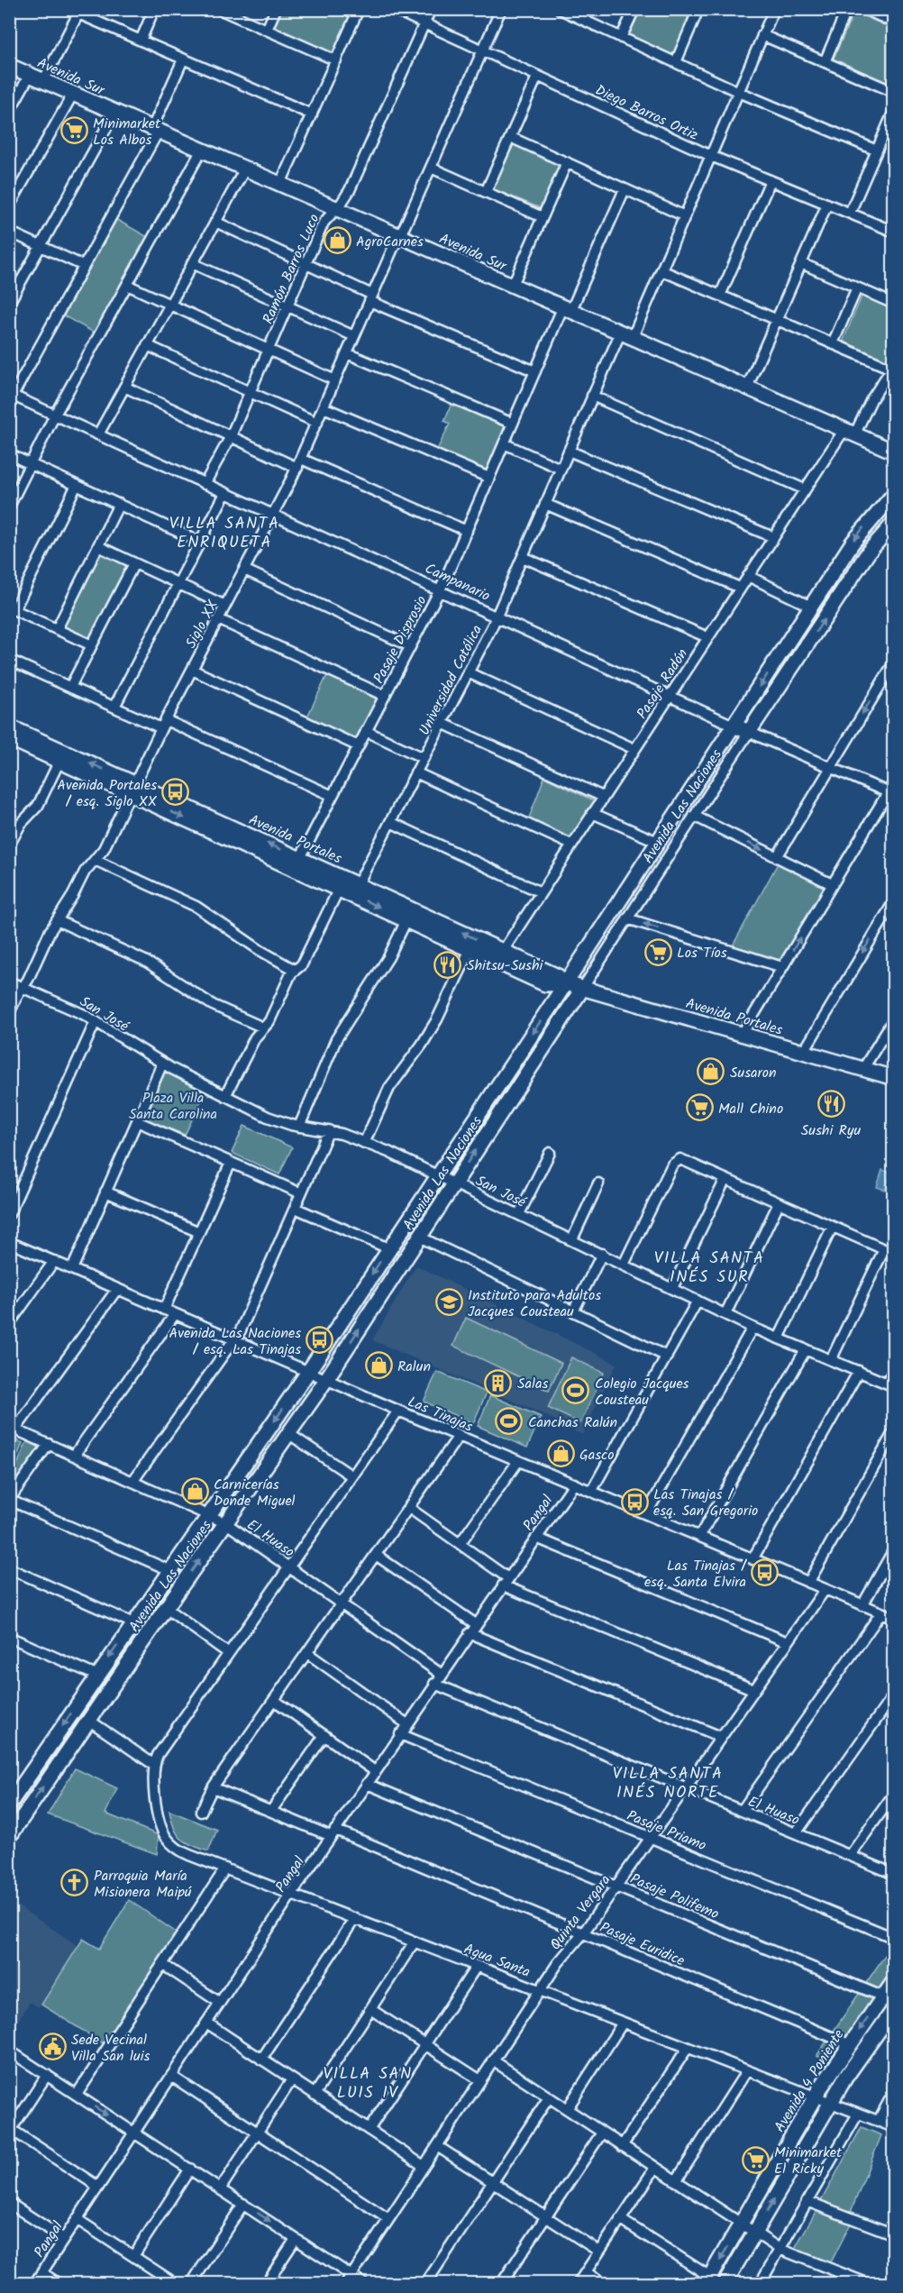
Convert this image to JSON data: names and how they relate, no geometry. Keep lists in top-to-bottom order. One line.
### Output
{"streets":{"street":["Avenida Sur","Diego Barros Ortiz","Ramón Barros Luco","Campanario","Siglo XX","Pasaje Disprosio","Universidad Católica","Pasaje Radón","Avenida Las Naciones","Avenida Portales","San José","Las Tinajas","Pangal","El Huaso","Pasaje Priamo","Pasaje Polifemo","Quinta Vergara","Pasaje Euridice","Agua Santa","Avenida 4 Poniente"]},"crossings":[["Avenida Sur","Ramón Barros Luco"],["Avenida Sur","Siglo XX"],["Avenida Sur","Pasaje Disprosio"],["Avenida Sur","Universidad Católica"],["Avenida Sur","Pasaje Radón"],["Diego Barros Ortiz","Ramón Barros Luco"],["Diego Barros Ortiz","Siglo XX"],["Diego Barros Ortiz","Universidad Católica"],["Ramón Barros Luco","Campanario"],["Campanario","Siglo XX"],["Campanario","Pasaje Disprosio"],["Campanario","Universidad Católica"],["Campanario","Pasaje Radón"],["Campanario","Avenida Las Naciones"],["Siglo XX","Avenida Portales"],["Siglo XX","San José"],["Pasaje Disprosio","Avenida Portales"],["Universidad Católica","Avenida Portales"],["Pasaje Radón","Avenida Portales"],["Avenida Las Naciones","Avenida Portales"],["Avenida Las Naciones","San José"],["Avenida Las Naciones","Las Tinajas"],["Avenida Las Naciones","El Huaso"],["Las Tinajas","Pangal"],["Las Tinajas","Quinta Vergara"],["Pangal","El Huaso"],["Pangal","Pasaje Priamo"],["Pangal","Pasaje Polifemo"],["Pangal","Pasaje Euridice"],["Pangal","Agua Santa"],["El Huaso","Quinta Vergara"],["Pasaje Priamo","Quinta Vergara"],["Pasaje Polifemo","Quinta Vergara"],["Pasaje Polifemo","Avenida 4 Poniente"],["Quinta Vergara","Pasaje Euridice"],["Quinta Vergara","Agua Santa"],["Pasaje Euridice","Avenida 4 Poniente"],["Agua Santa","Avenida 4 Poniente"]],"districts":["VILLA SANTA ENRIQUETA","VILLA SANTA INÉS SUR","VILLA SANTA INÉS NORTE","VILLA SAN LUIS IV"],"parks":["Plaza Villa Santa Carolina"],"places":{"supermarket":["Minimarket Los Albos","Los Tíos","Mall Chino","Minimarket El Ricky"],"shop":["AgroCarnes","Susaron","Ralun","Gasco","Carnicerías Donde Miguel"],"bus stop":["Avenida Portales / esq. Siglo XX","Avenida Las Naciones / esq. Las Tinajas","Las Tinajas / esq. San Gregorio","Las Tinajas / esq. Santa Elvira"],"restaurant":["Shitsu-Sushi","Sushi Ryu"],"school or university":["Instituto para Adultos Jacques Cousteau"],"building":["Salas"],"sports":["Colegio Jacques Cousteau","Canchas Ralún"],"church":["Parroquia María Misionera Maipú"],"public building":["Sede Vecinal Villa San luis"]}}
